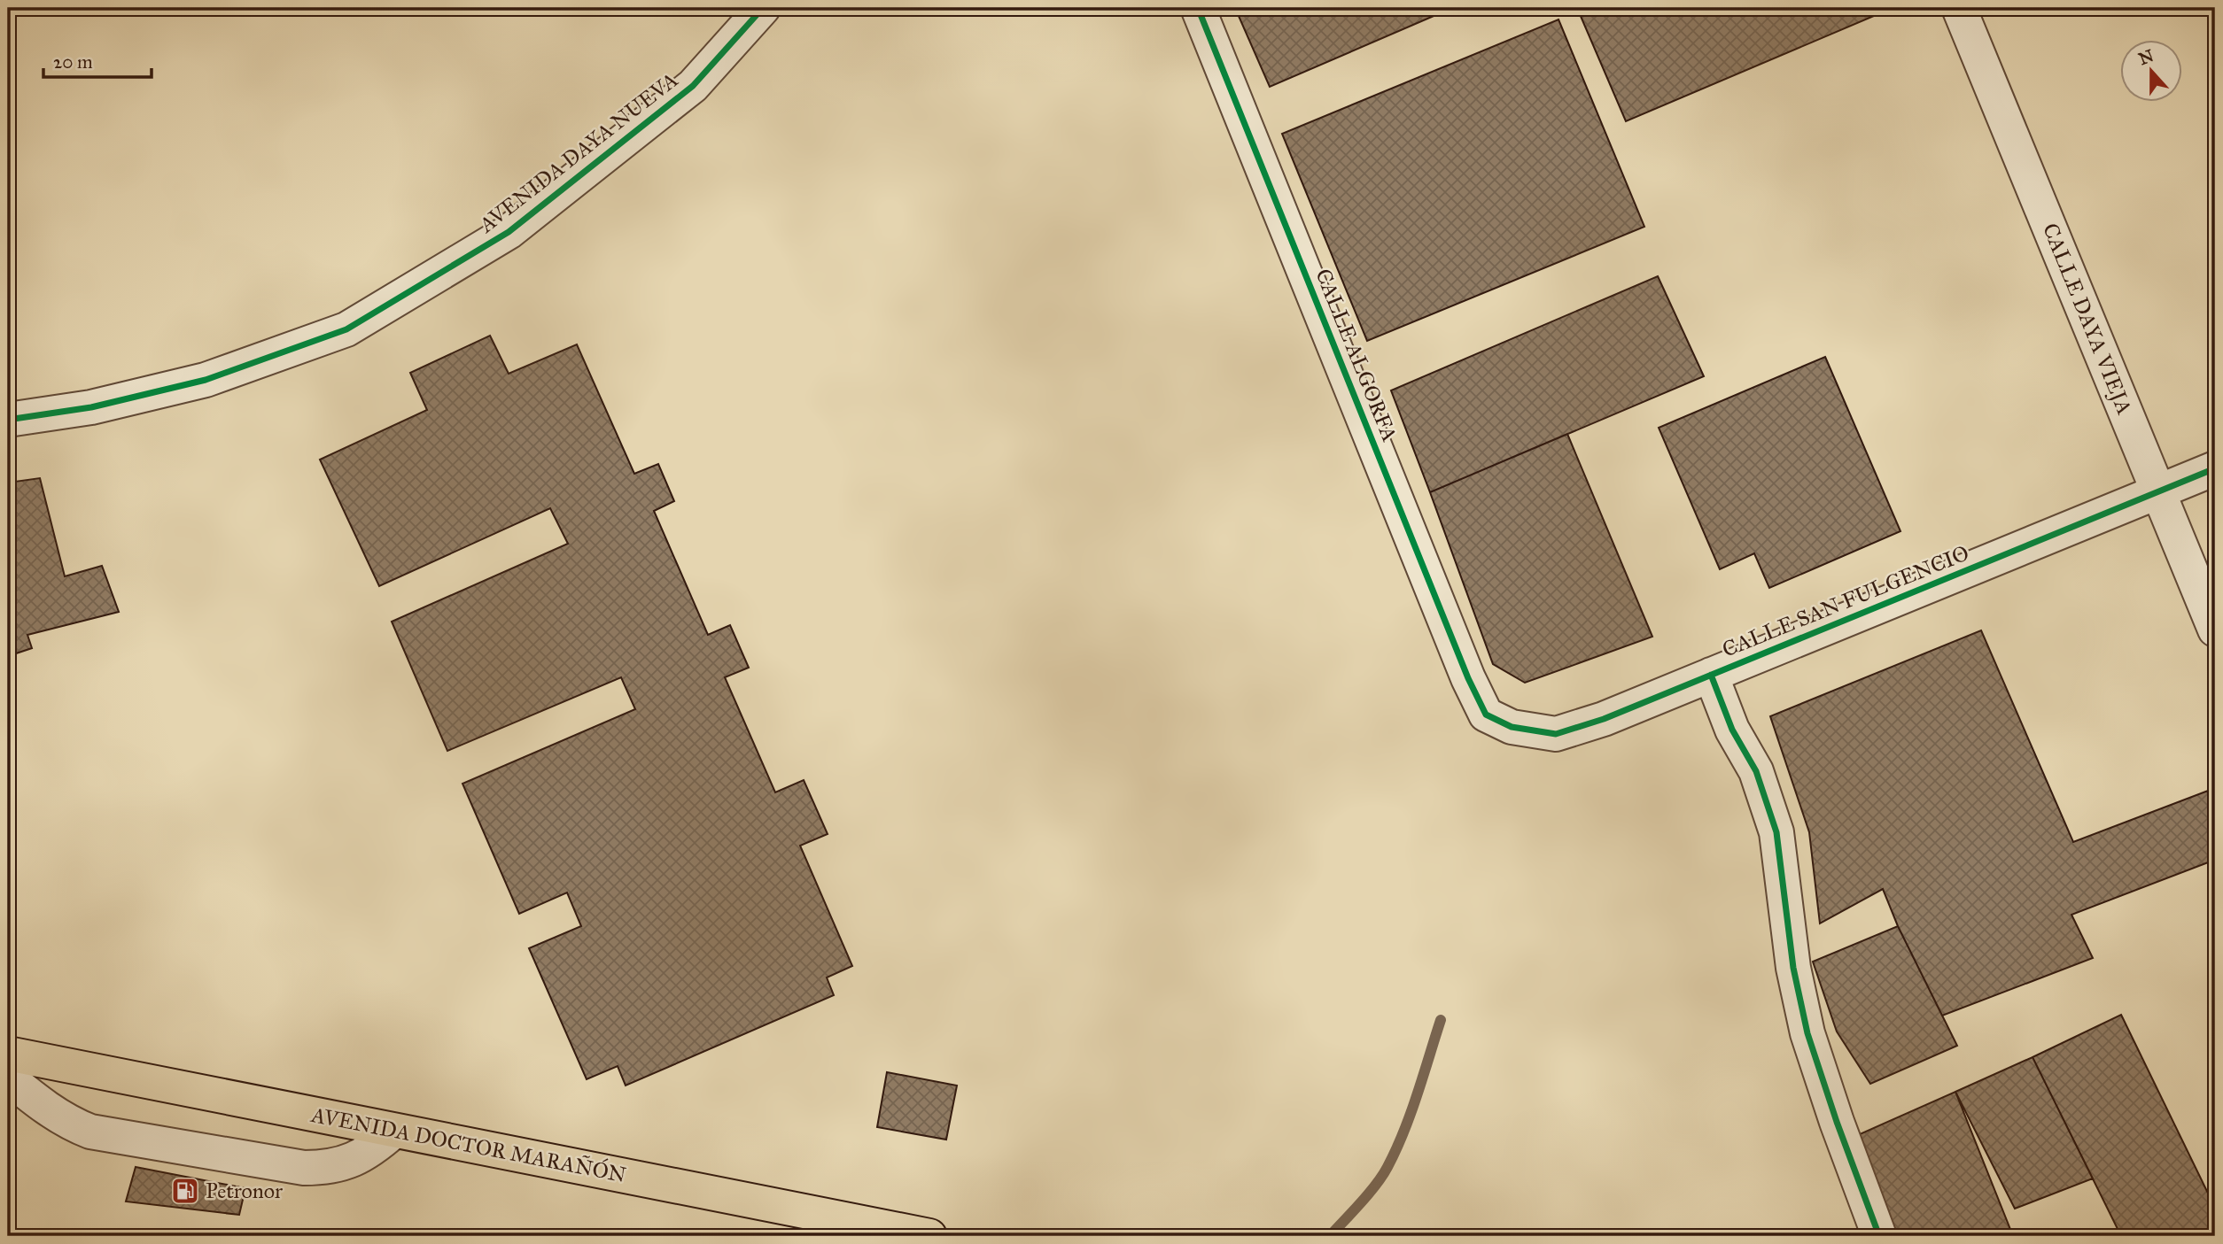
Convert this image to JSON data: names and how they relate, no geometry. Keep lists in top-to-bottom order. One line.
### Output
{"streets":{"main road":["AVENIDA DOCTOR MARAÑÓN"],"street":["AVENIDA DAYA NUEVA","CALLE DAYA VIEJA","CALLE ALGORFA","CALLE SAN FULGENCIO"]},"crossings":[["CALLE DAYA VIEJA","CALLE SAN FULGENCIO"],["CALLE ALGORFA","CALLE SAN FULGENCIO"]],"places":{"fuel station":["Petronor"]},"scale_bar":"20 m","north":"top"}
